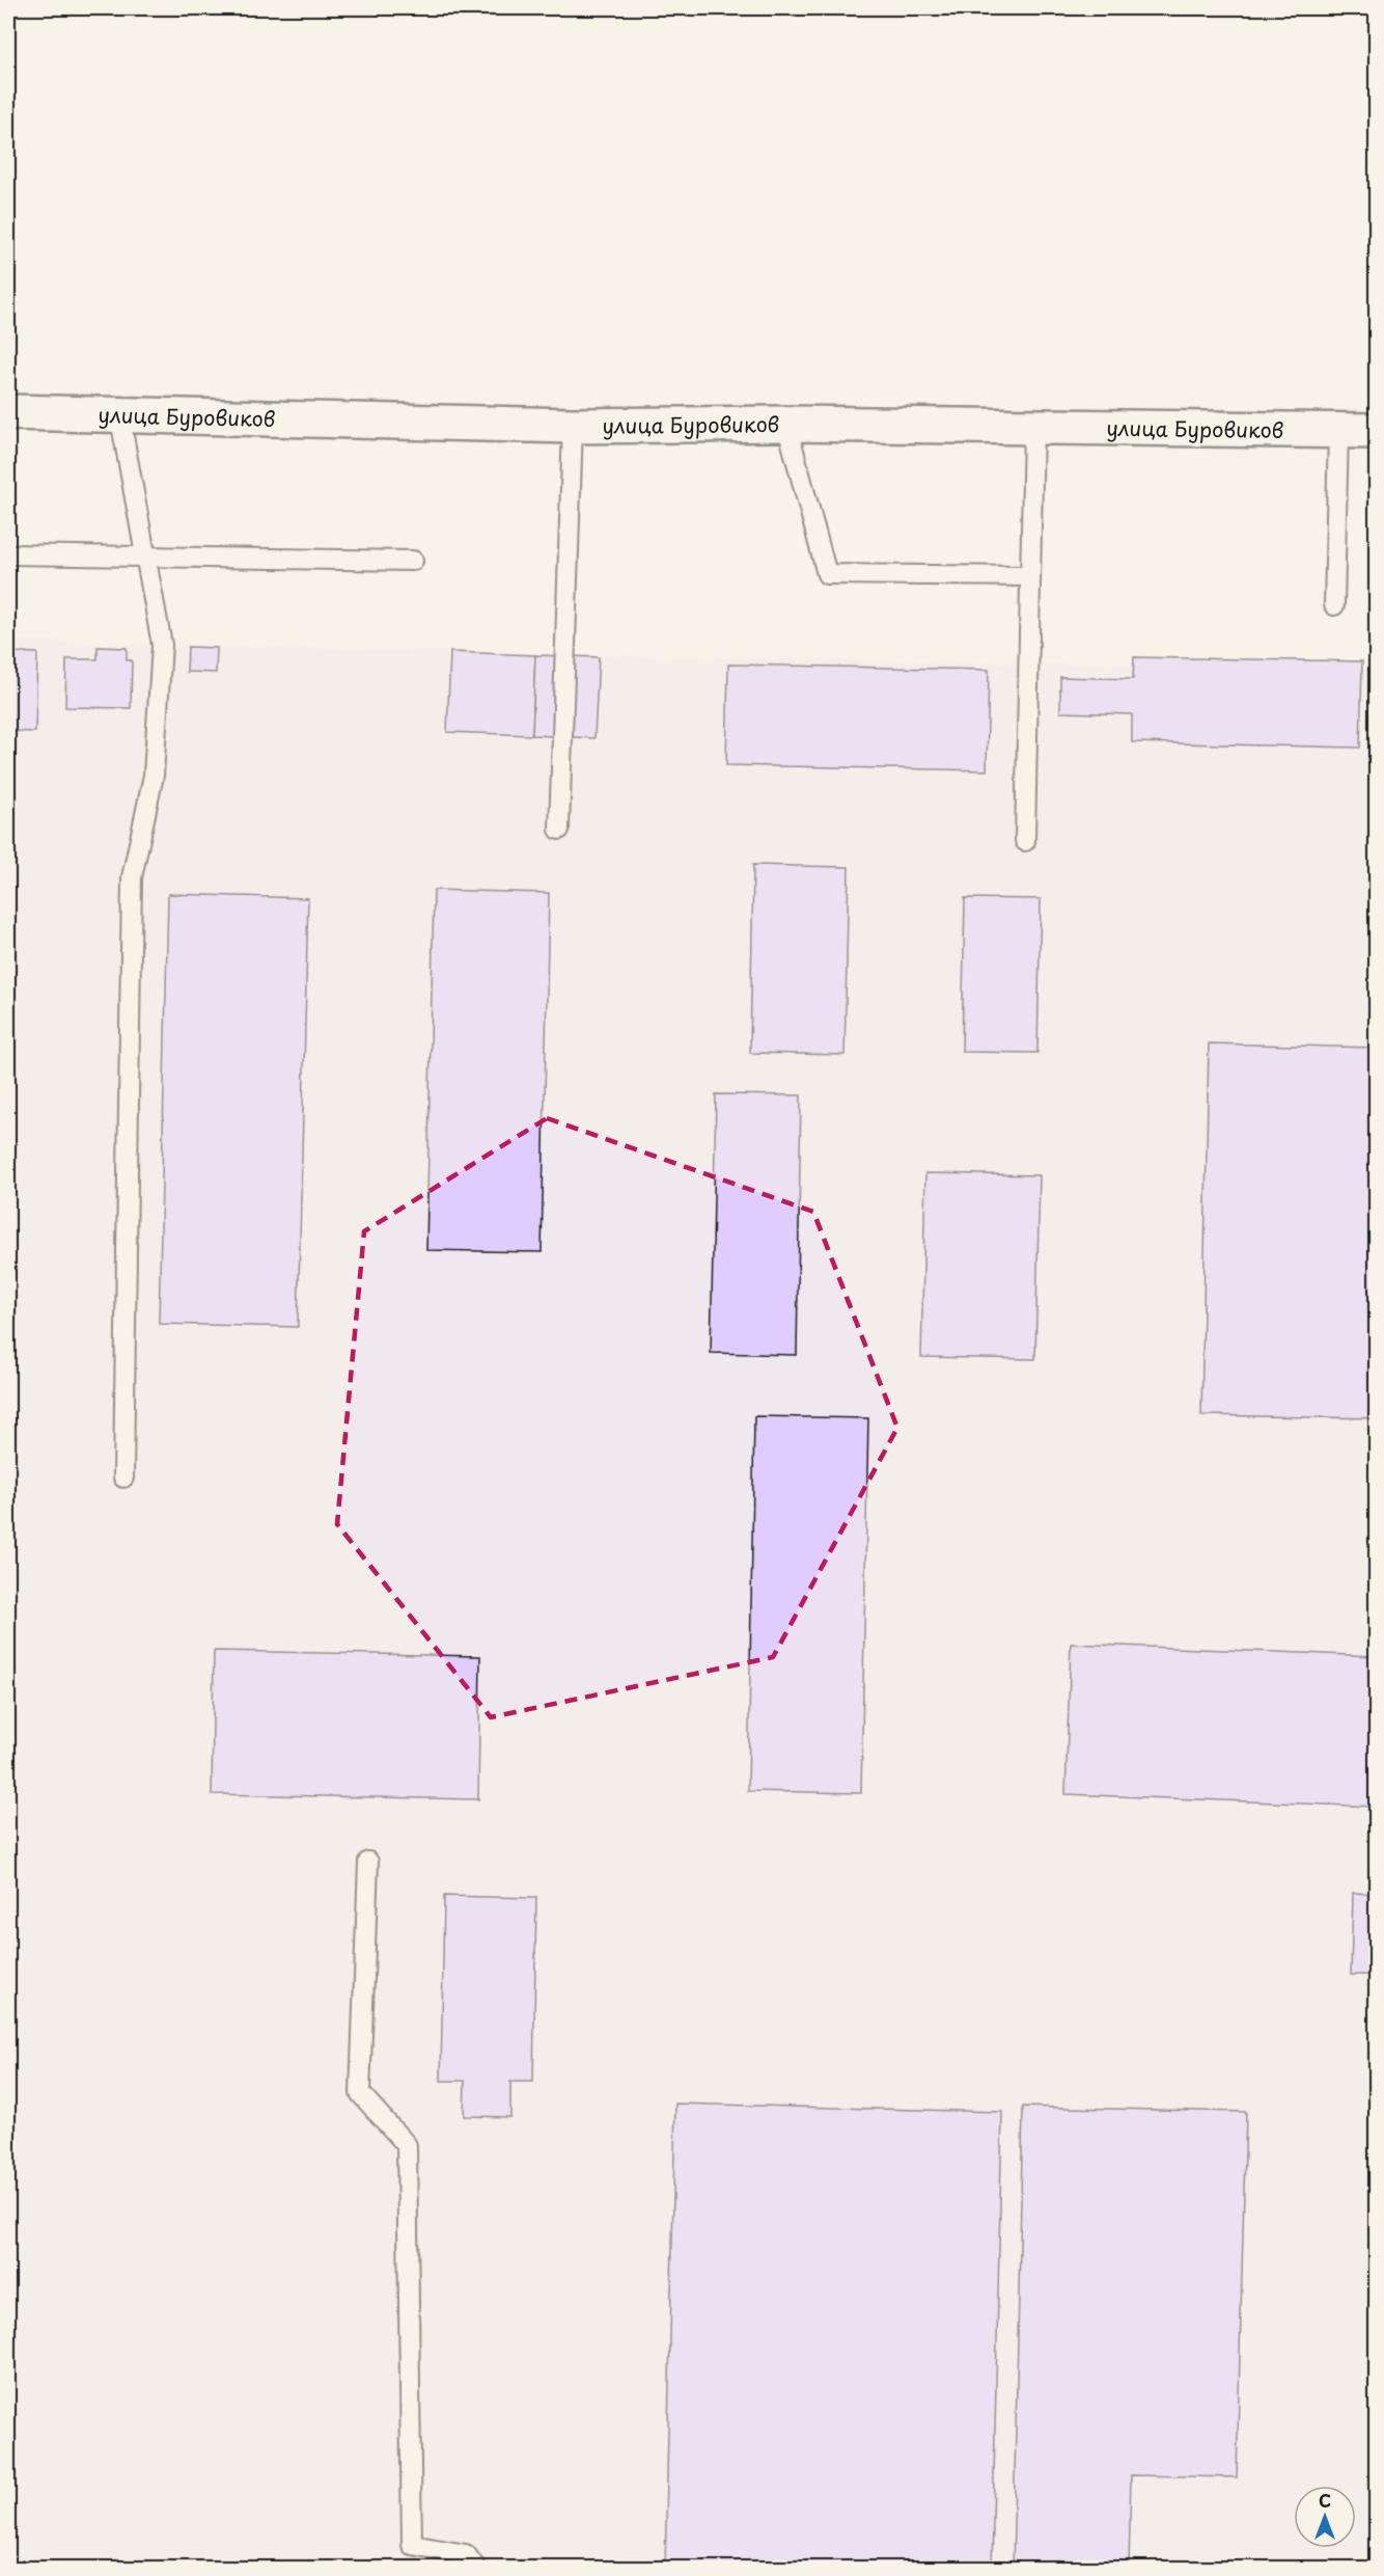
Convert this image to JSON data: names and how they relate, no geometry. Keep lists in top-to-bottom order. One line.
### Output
{"streets":{"street":["улица Буровиков"]},"north":"top"}
